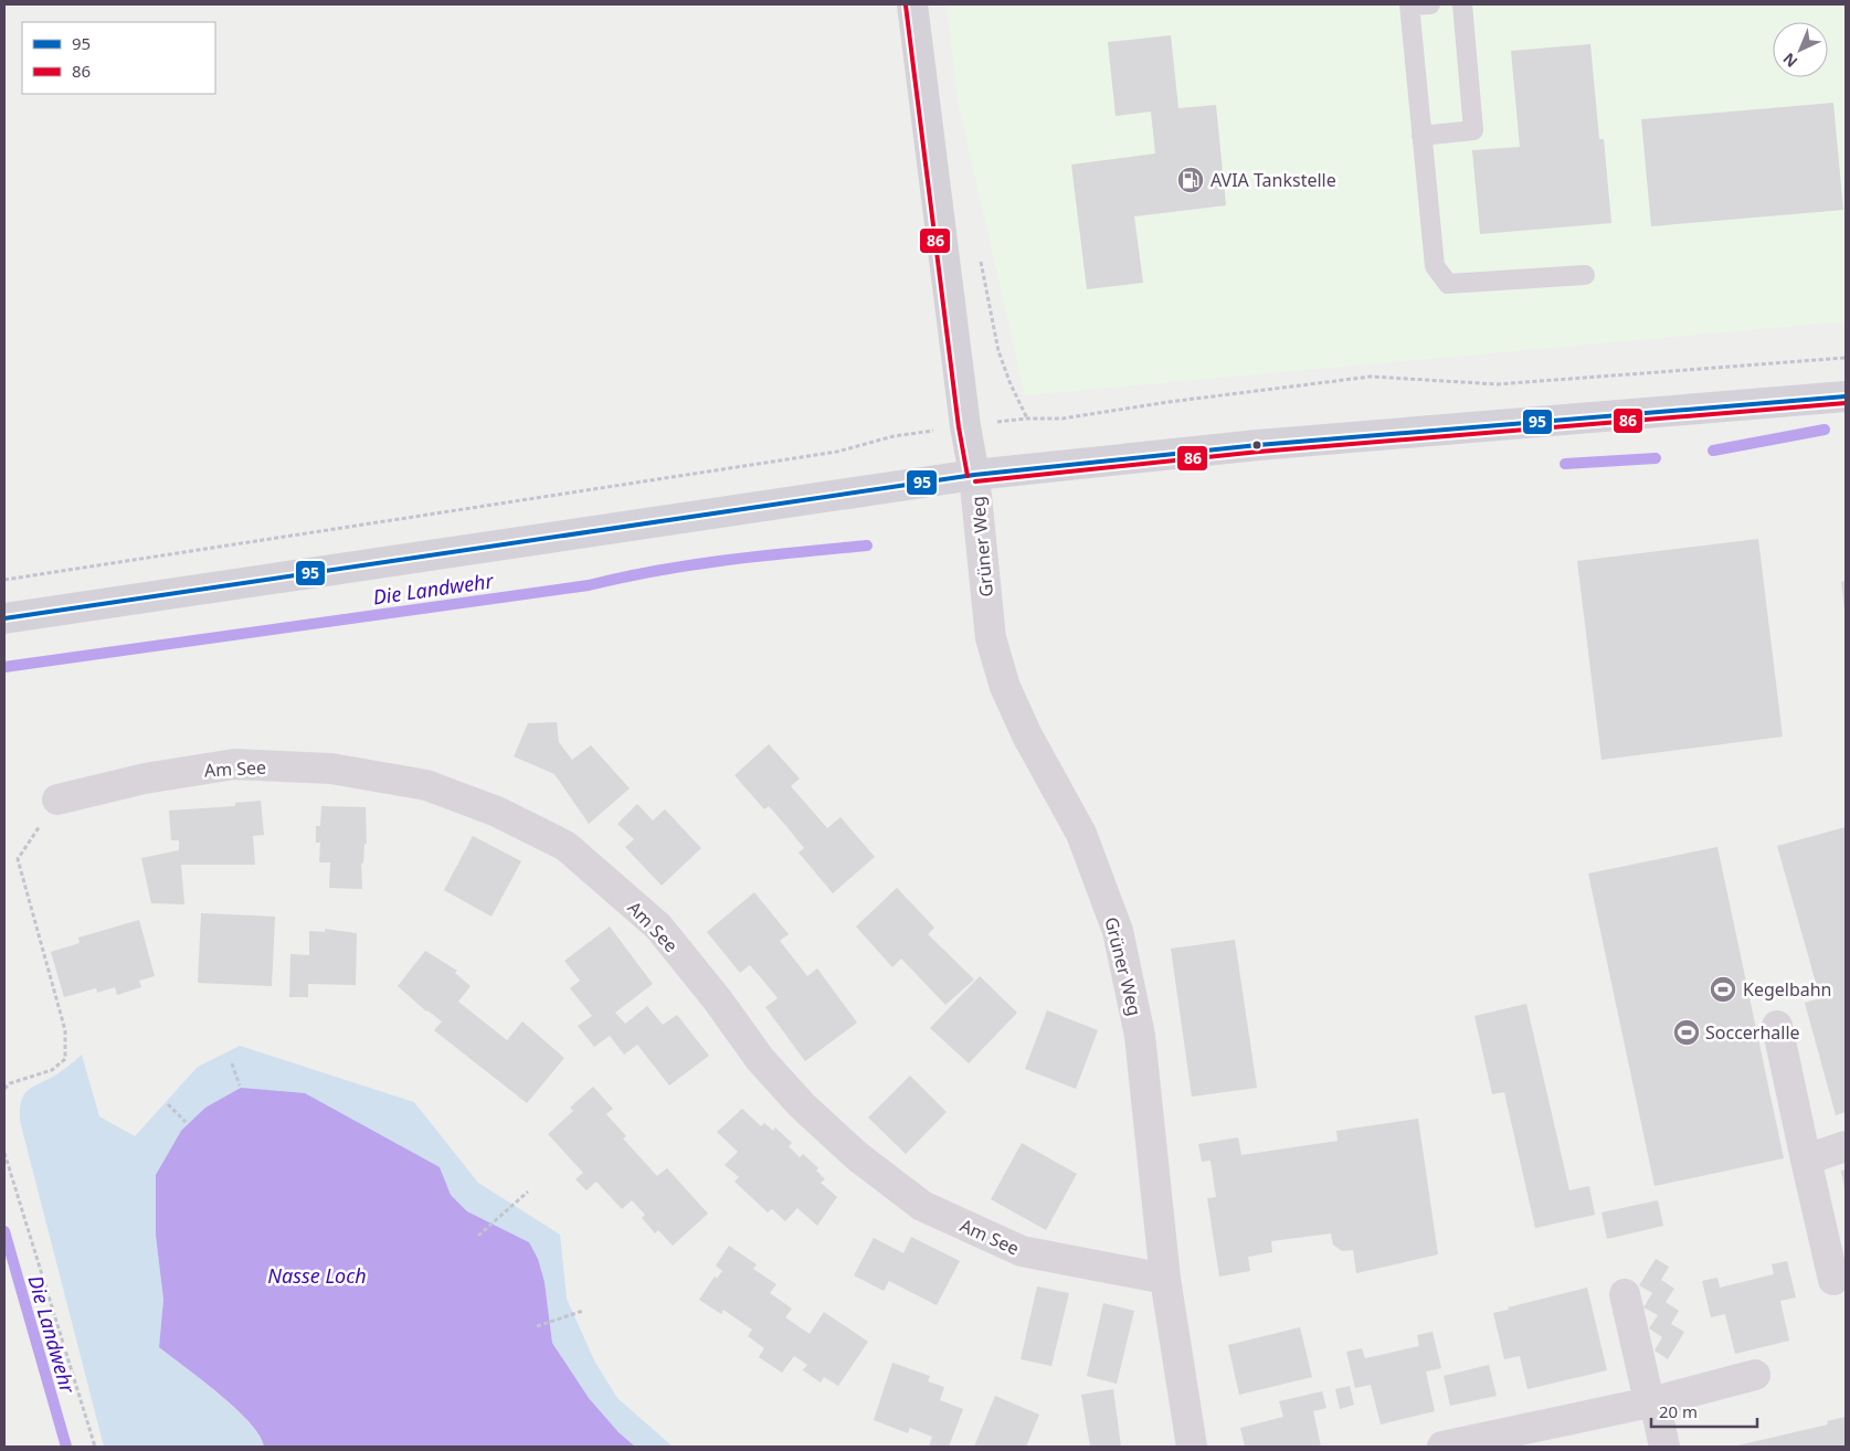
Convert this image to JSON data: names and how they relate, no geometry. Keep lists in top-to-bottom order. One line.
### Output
{"streets":{"street":["Grüner Weg","Am See"]},"crossings":[["Grüner Weg","Am See"]],"water":["Die Landwehr","Nasse Loch"],"places":{"fuel station":["AVIA Tankstelle"],"sports":["Kegelbahn","Soccerhalle"]},"lines":["transit line 86","transit line 95"],"legend":["95","86"],"scale_bar":"20 m","north":"bottom left"}
